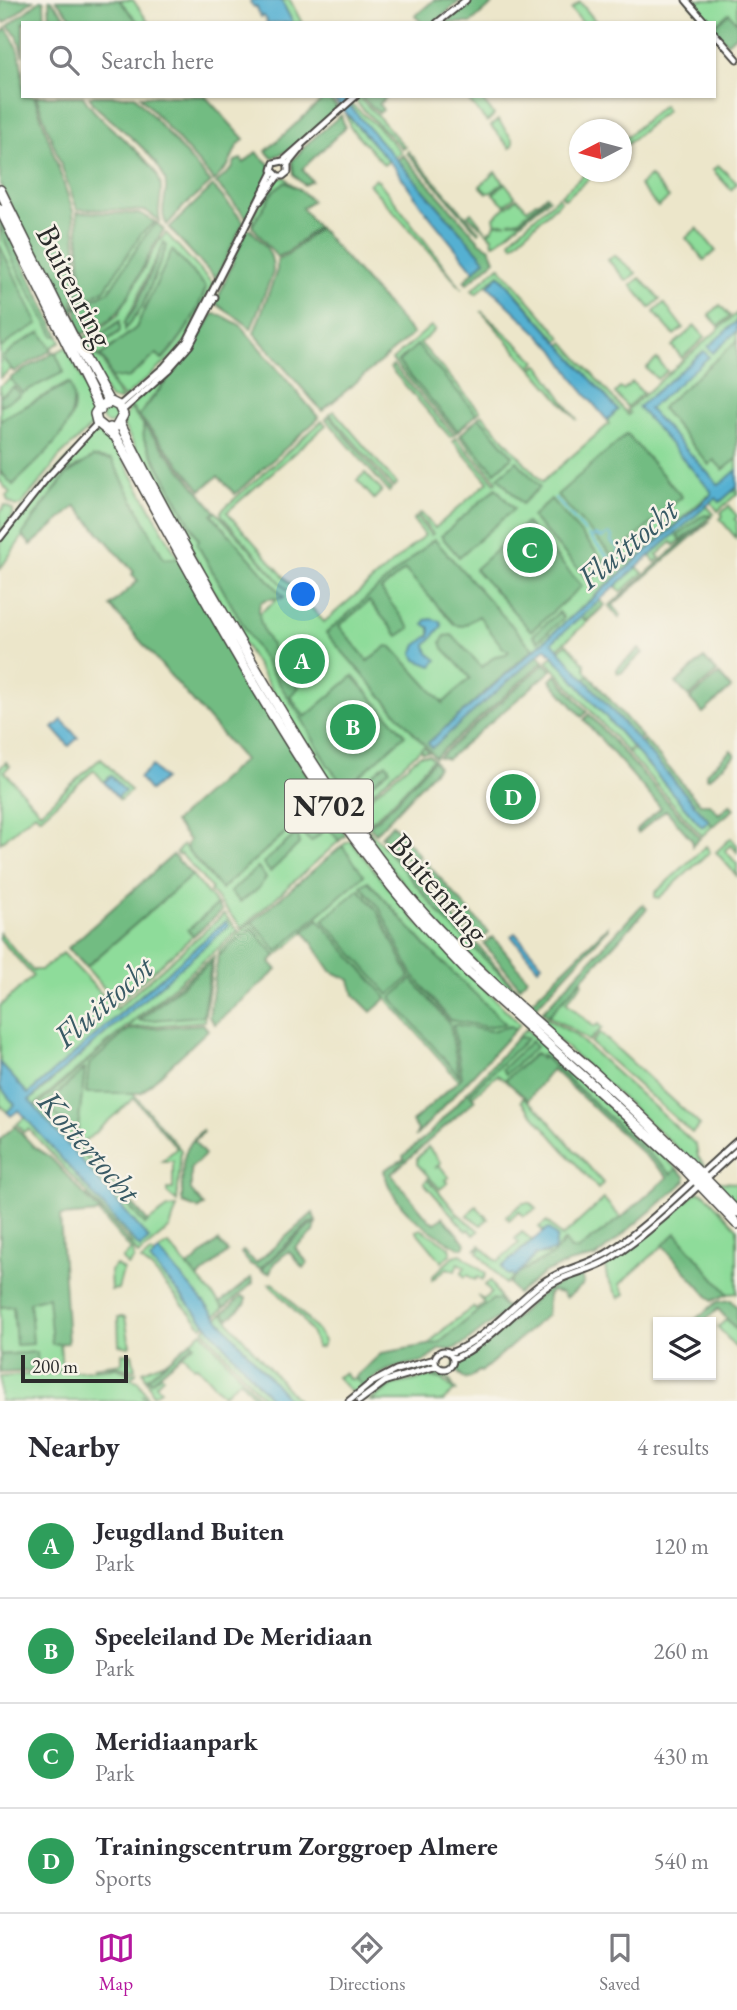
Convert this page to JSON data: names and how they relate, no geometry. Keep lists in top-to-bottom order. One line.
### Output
{"streets":{"highway":["Buitenring","N702"]},"water":["Fluittocht","Kottertocht"],"scale_bar":"200 m","north":"left","page":{"search":"Search here","pins":["C","A","B","D"],"scale":"200 m","heading":["Nearby","4 results"],"list":[{"mark":"A","name":"Jeugdland Buiten","note":"Park","value":"120 m"},{"mark":"B","name":"Speeleiland De Meridiaan","note":"Park","value":"260 m"},{"mark":"C","name":"Meridiaanpark","note":"Park","value":"430 m"},{"mark":"D","name":"Trainingscentrum Zorggroep Almere","note":"Sports","value":"540 m"}],"nav":["Map","Directions","Saved"]}}
